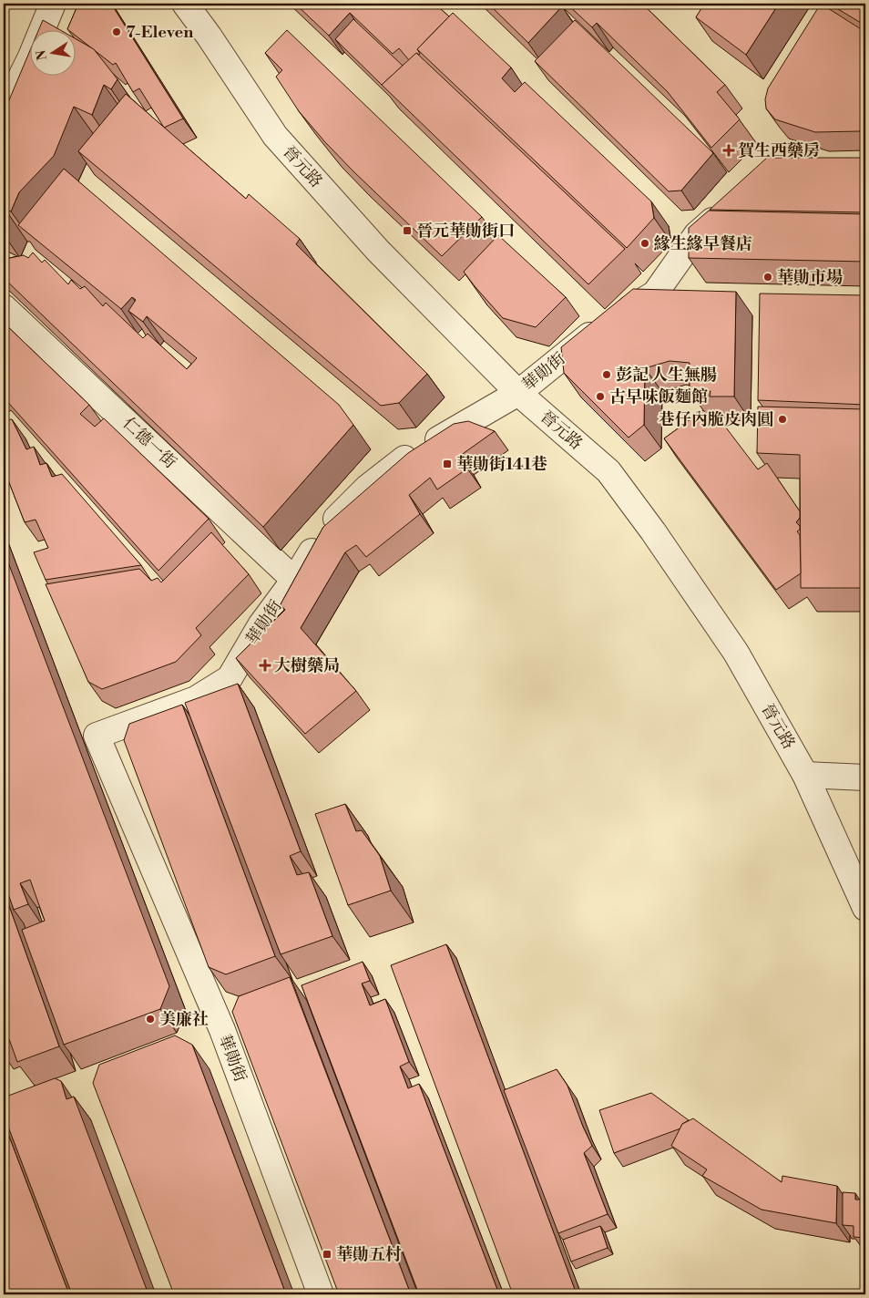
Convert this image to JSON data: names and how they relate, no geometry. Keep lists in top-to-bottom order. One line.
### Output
{"streets":{"street":["晉元路","華勛街","仁德一街"]},"crossings":[["晉元路","華勛街"],["華勛街","仁德一街"]],"places":{"other":["7-Eleven","緣生緣早餐店","華勛市場","彭記 人生無腸","古早味飯麵館","巷仔內脆皮肉圓","美廉社"],"health":["賀生西藥房","大樹藥局"],"transit":["晉元華勛街口","華勛街141巷","華勛五村"]},"north":"left"}
